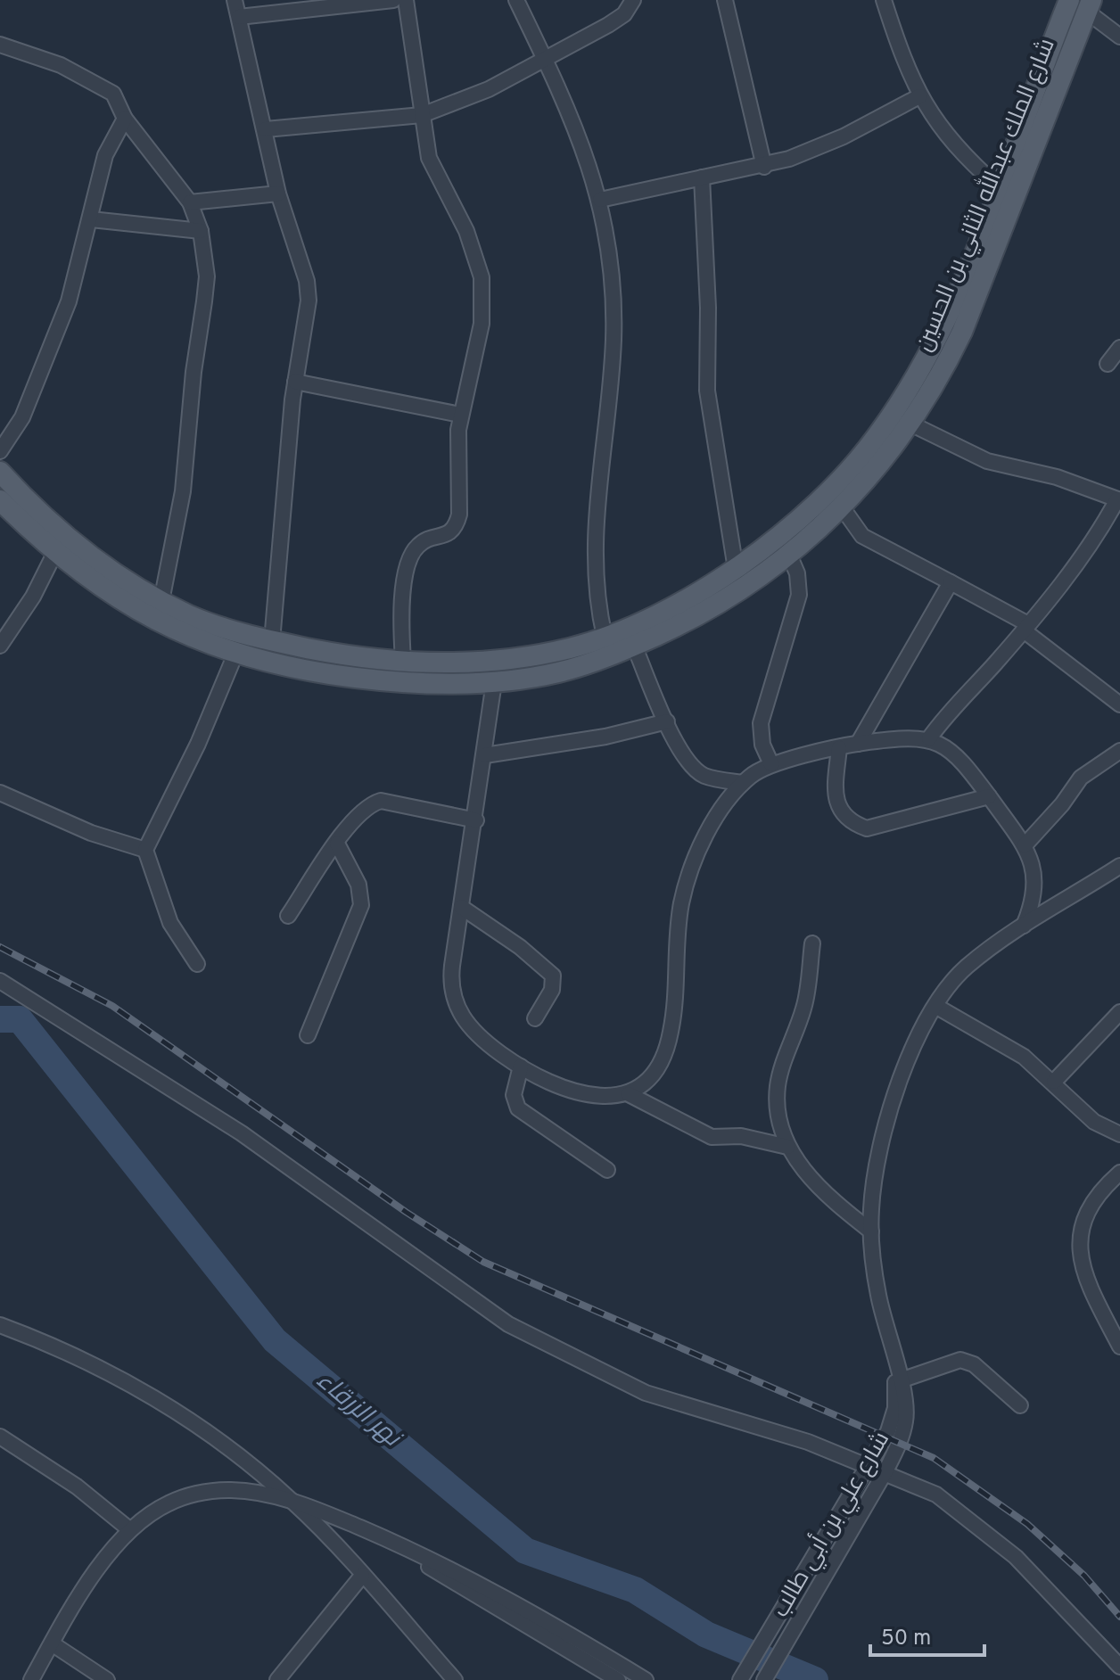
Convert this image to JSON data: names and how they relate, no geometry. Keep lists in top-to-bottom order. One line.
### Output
{"streets":{"main road":["شارع الملك عبدالله الثاني بن الحسين"],"street":["شارع علي بن أبي طالب"]},"water":["نهر الزرقاء"],"scale_bar":"50 m"}
